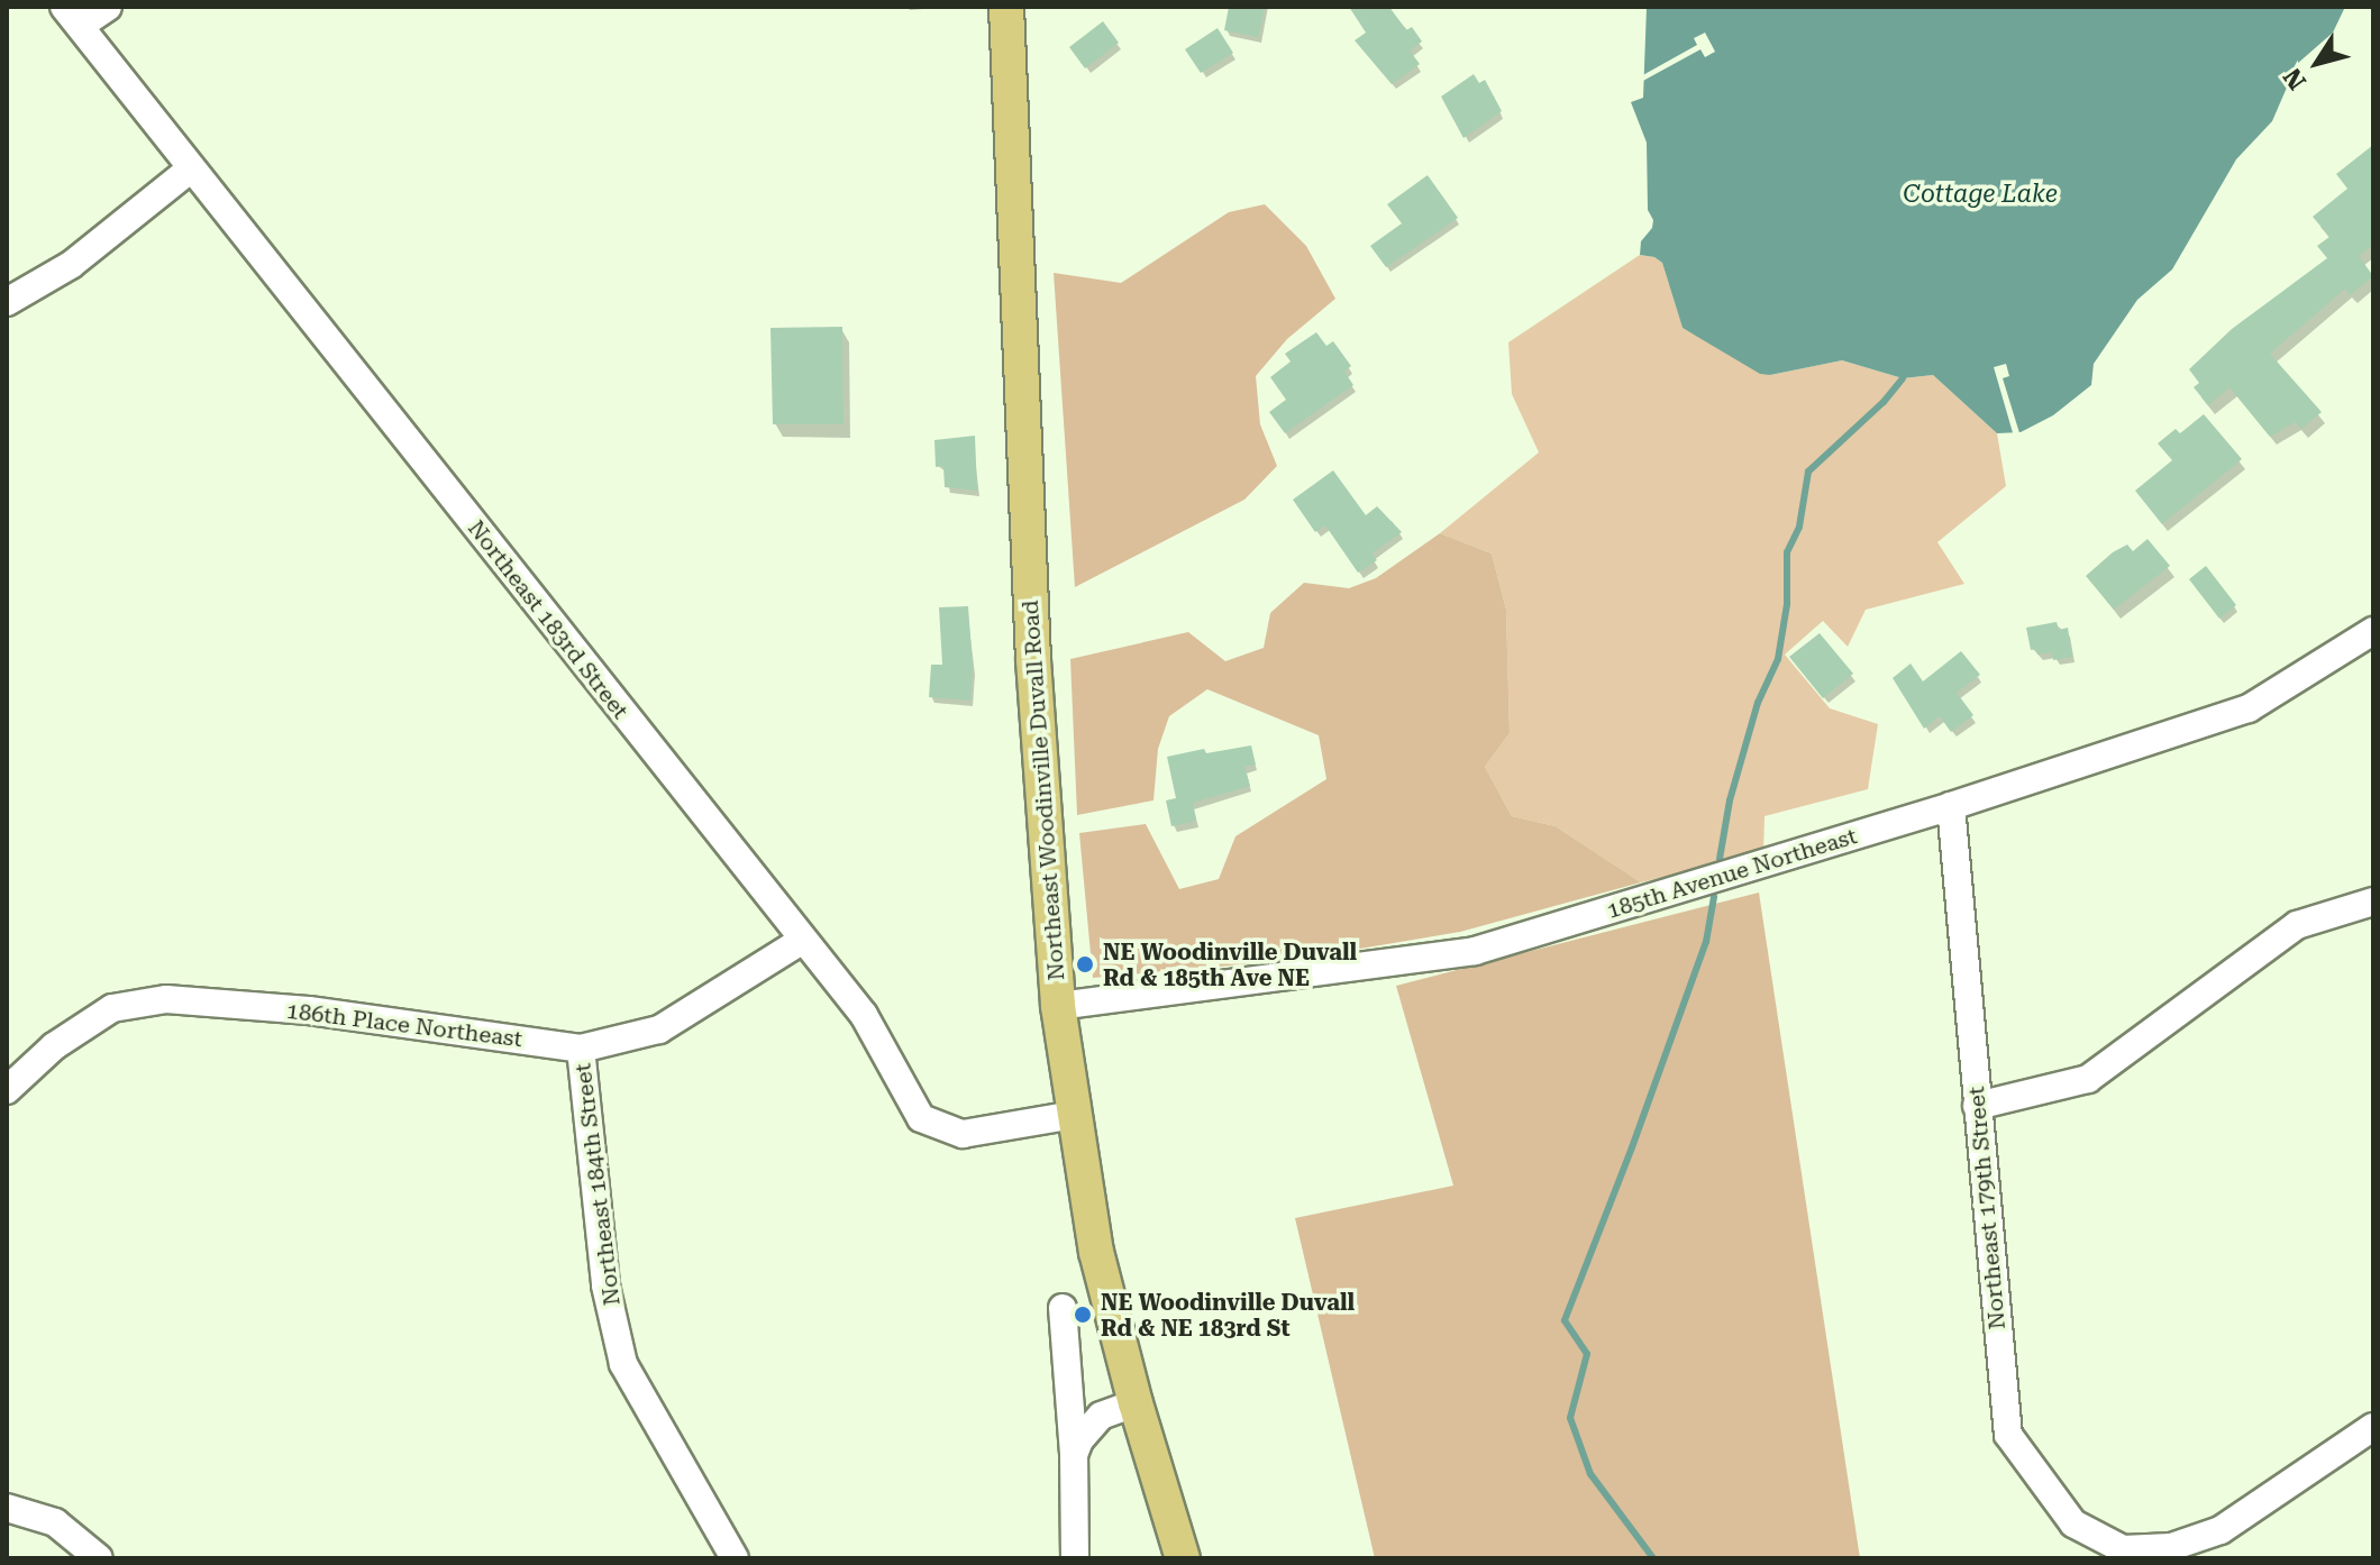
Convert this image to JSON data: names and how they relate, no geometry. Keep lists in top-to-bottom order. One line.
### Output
{"streets":{"main road":["Northeast Woodinville Duvall Road"],"street":["Northeast 183rd Street","185th Avenue Northeast","186th Place Northeast","Northeast 184th Street","Northeast 179th Street"]},"crossings":[["Northeast 183rd Street","Northeast Woodinville Duvall Road"],["Northeast 183rd Street","186th Place Northeast"],["Northeast Woodinville Duvall Road","185th Avenue Northeast"],["185th Avenue Northeast","Northeast 179th Street"],["186th Place Northeast","Northeast 184th Street"]],"water":["Cottage Lake"],"places":["NE Woodinville Duvall Rd & 185th Ave NE","NE Woodinville Duvall Rd & NE 183rd St"],"north":"bottom left"}
